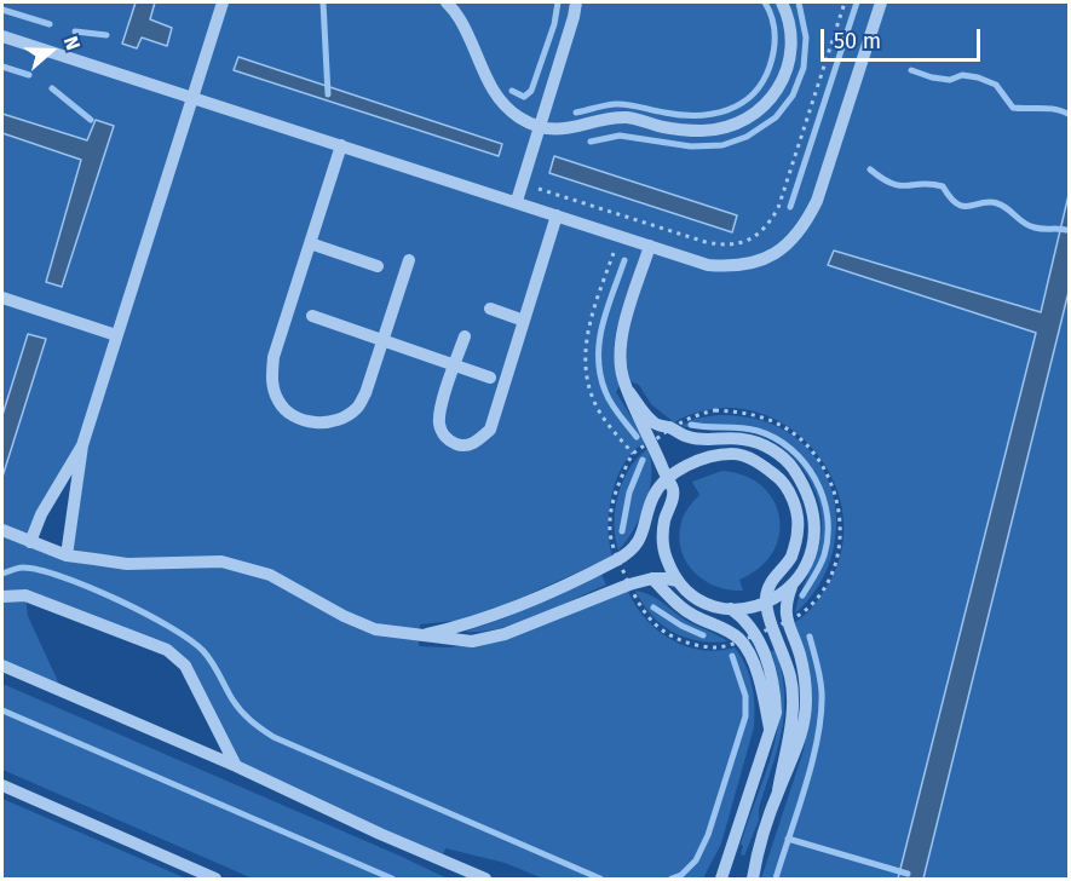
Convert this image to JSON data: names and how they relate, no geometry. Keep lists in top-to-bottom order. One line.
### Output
{"scale_bar":"50 m","north":"right"}
